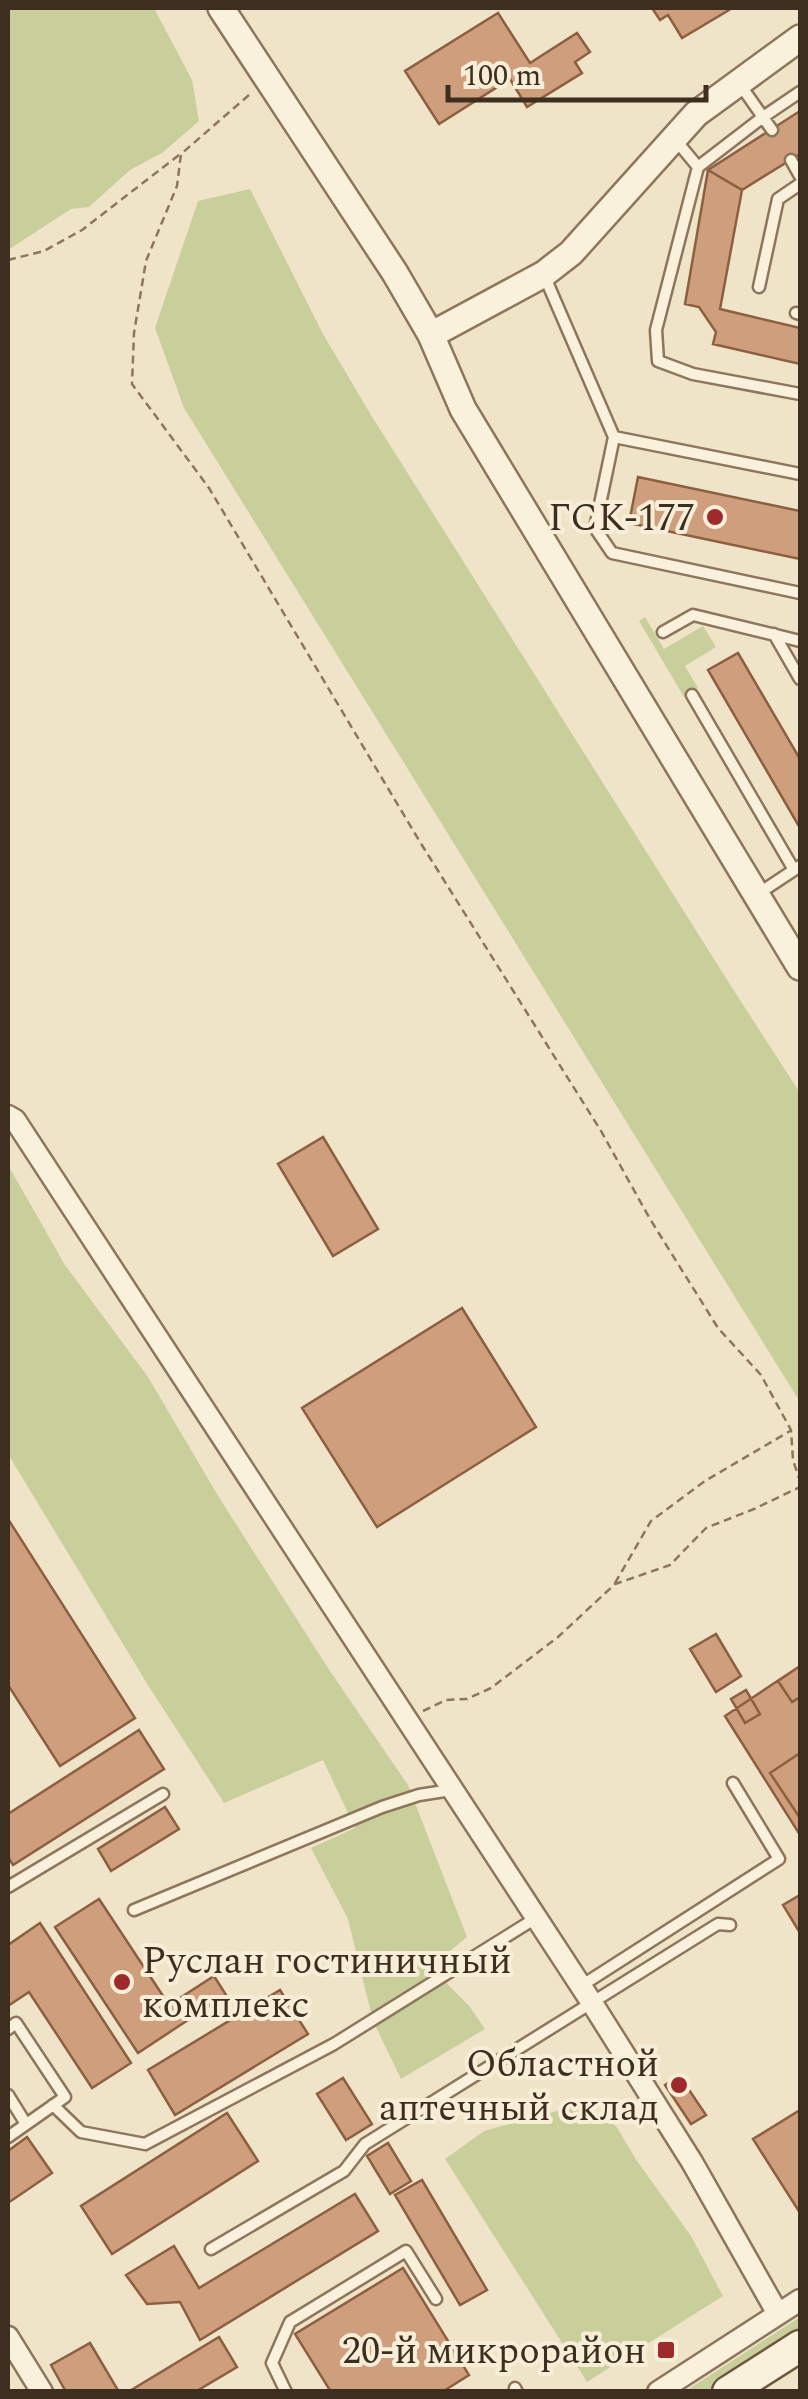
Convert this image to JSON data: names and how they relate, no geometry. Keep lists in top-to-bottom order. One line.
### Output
{"places":{"other":["ГСК-177","Руслан гостиничный комплекс","Областной аптечный склад"],"transit":["20-й микрорайон"]},"scale_bar":"100 m"}
